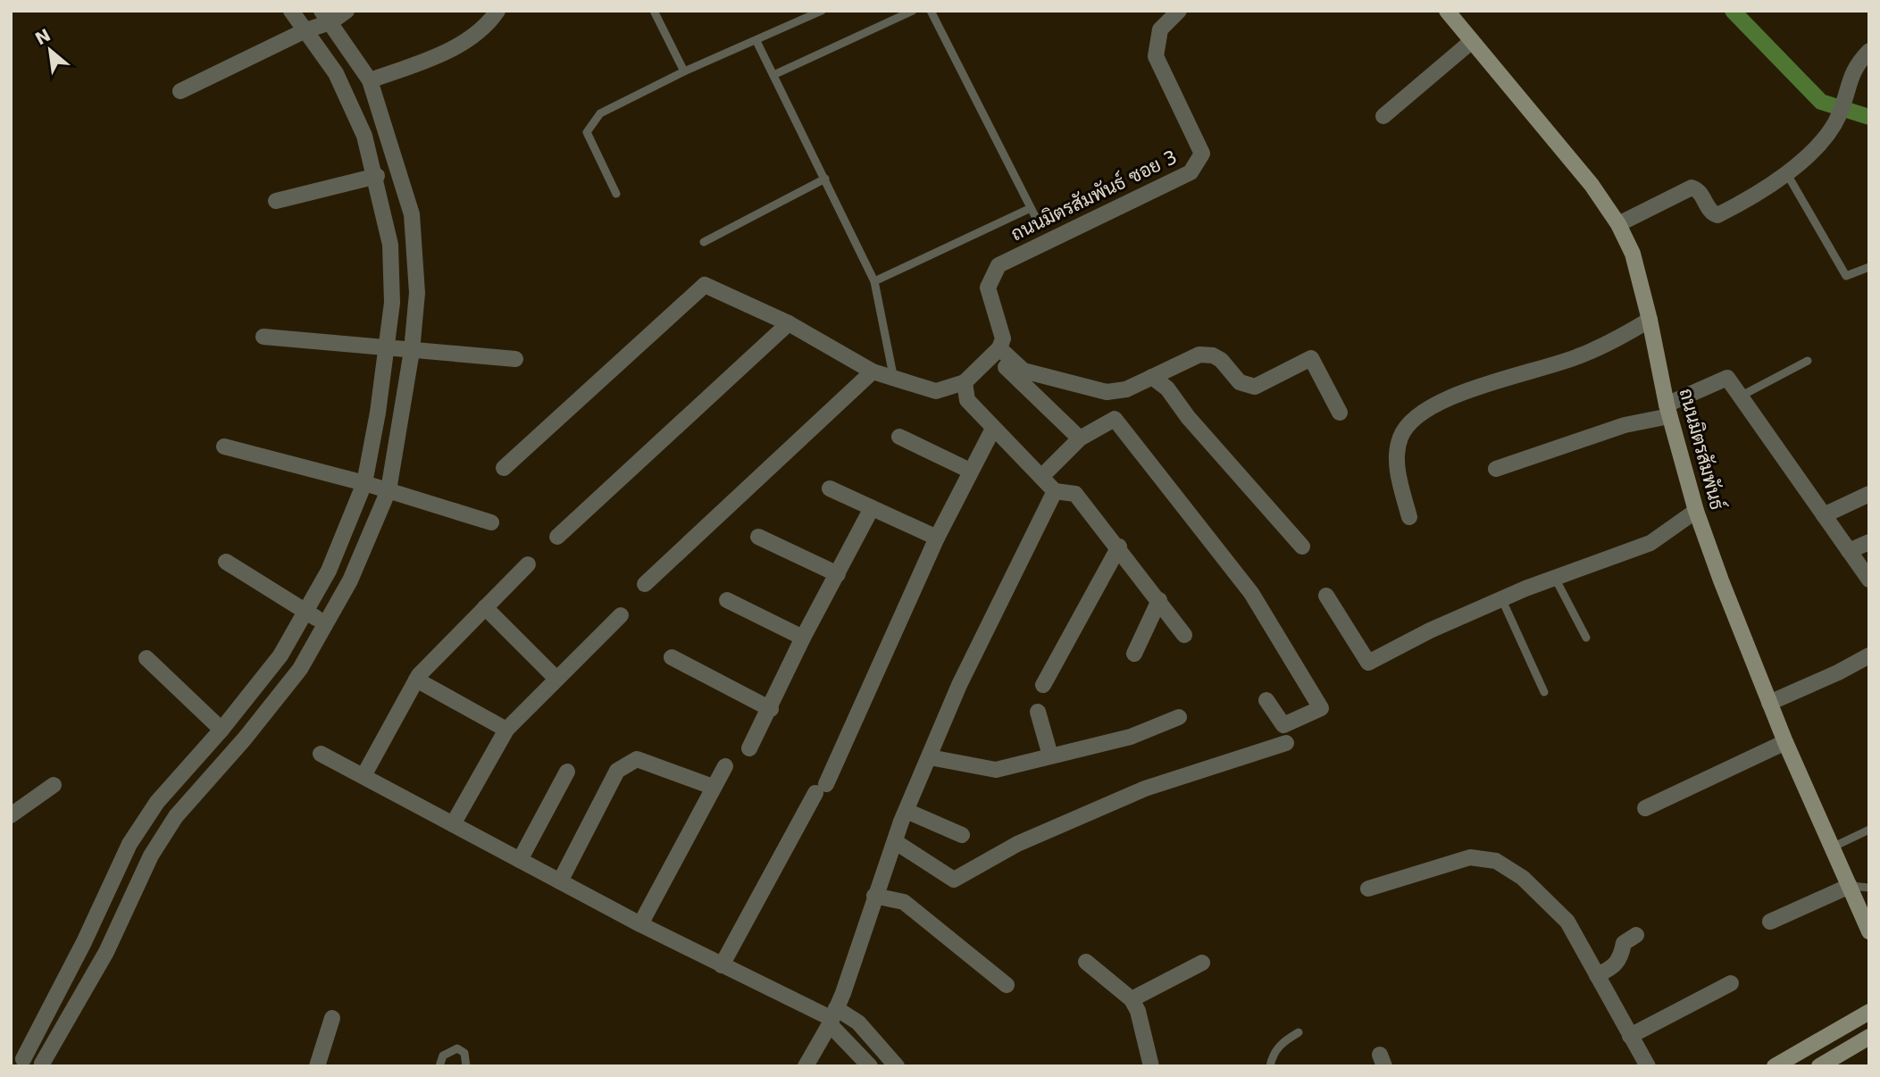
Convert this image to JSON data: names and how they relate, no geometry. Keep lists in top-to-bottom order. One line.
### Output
{"streets":{"street":["ถนนมิตรสัมพันธ์ ซอย 3","ถนนมิตรสัมพันธ์"]},"north":"top left"}
